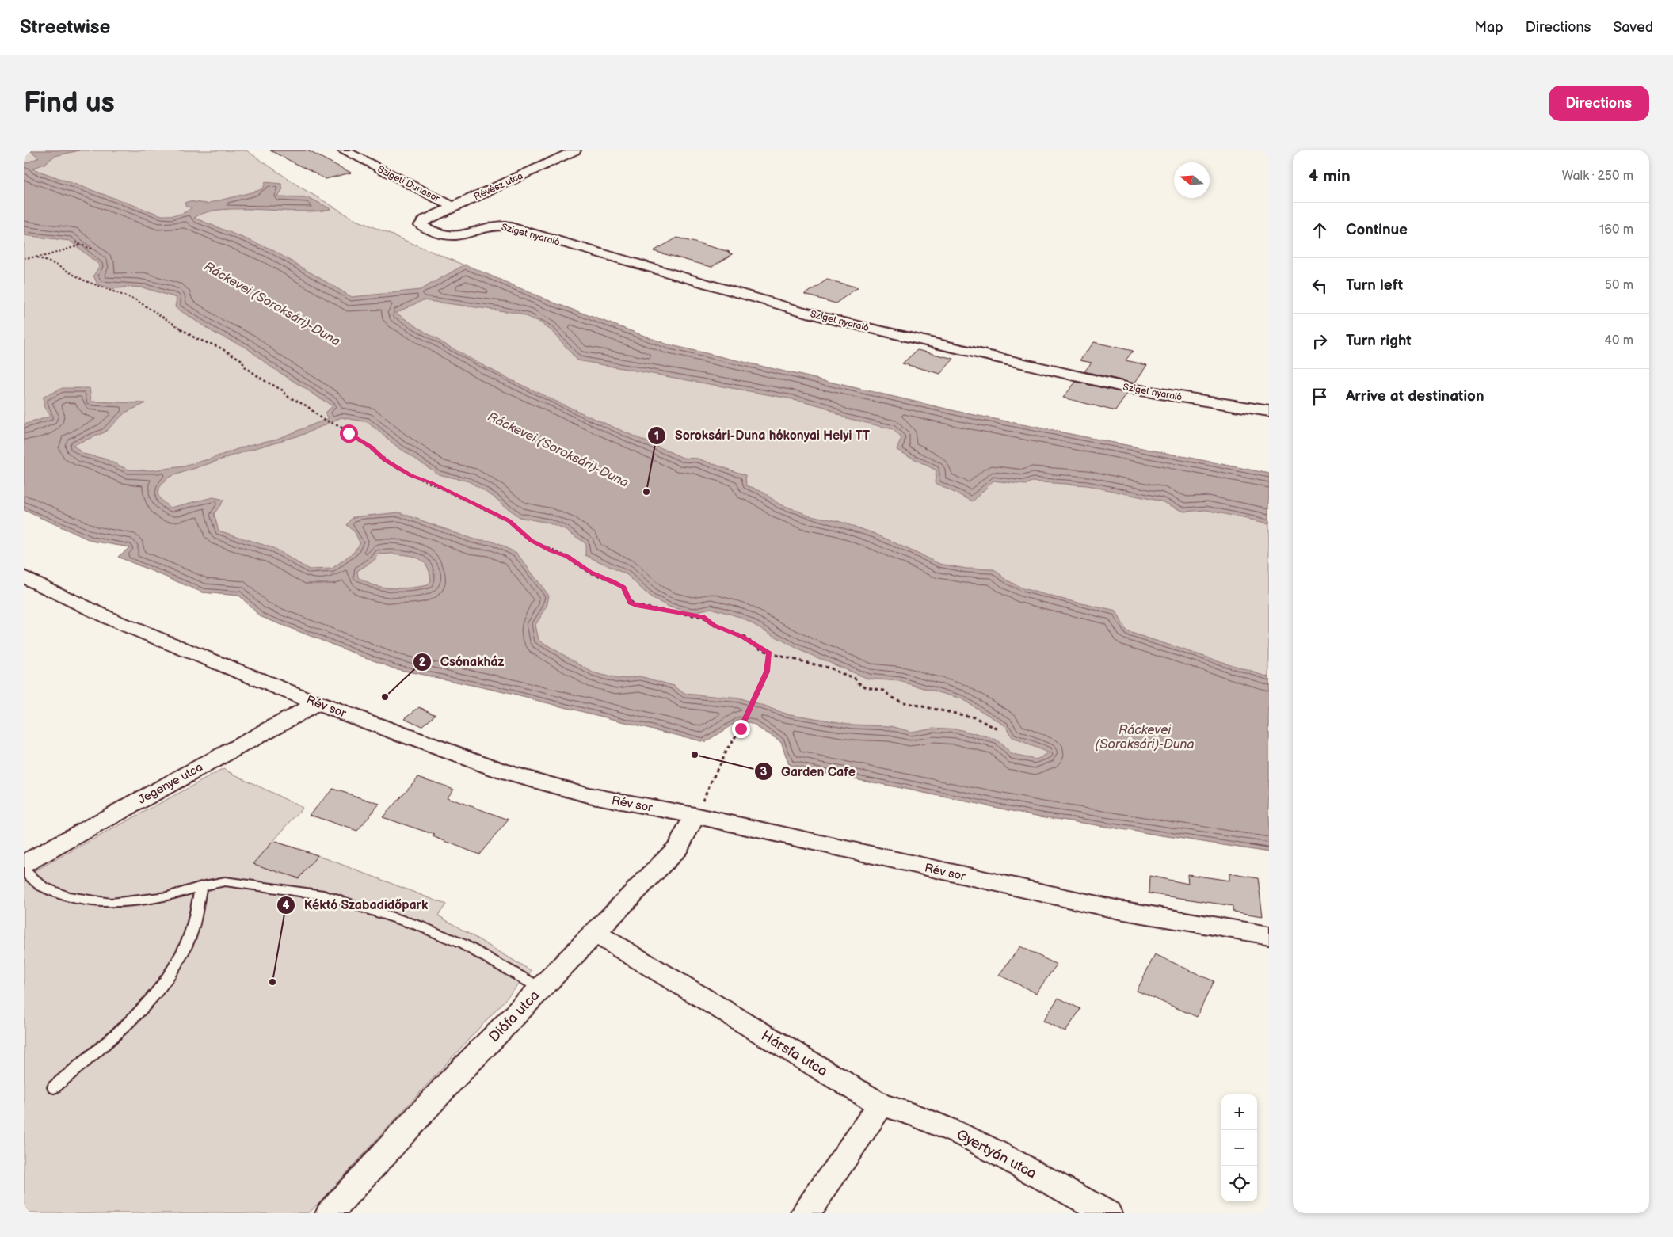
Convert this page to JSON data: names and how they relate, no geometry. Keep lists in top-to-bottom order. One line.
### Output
{"streets":{"street":["Szigeti Dunasor","Révész utca","Sziget nyaraló","Rév sor","Jegenye utca","Diófa utca","Hársfa utca","Gyertyán utca"]},"crossings":[["Szigeti Dunasor","Révész utca"],["Révész utca","Sziget nyaraló"],["Rév sor","Jegenye utca"],["Rév sor","Diófa utca"],["Diófa utca","Hársfa utca"],["Hársfa utca","Gyertyán utca"]],"water":["Ráckevei (Soroksári)-Duna"],"places":["Soroksári-Duna hókonyai Helyi TT","Csónakház","Garden Cafe","Kéktó Szabadidőpark"],"north":"left","page":{"header":"Streetwise","nav":["Map","Directions","Saved"],"buttons":"Directions","title":"Find us","heading":["4 min","Walk · 250 m"],"list":[["Continue","160 m"],["Turn left","50 m"],["Turn right","40 m"],"Arrive at destination"],"map_buttons":["+","−"]}}
